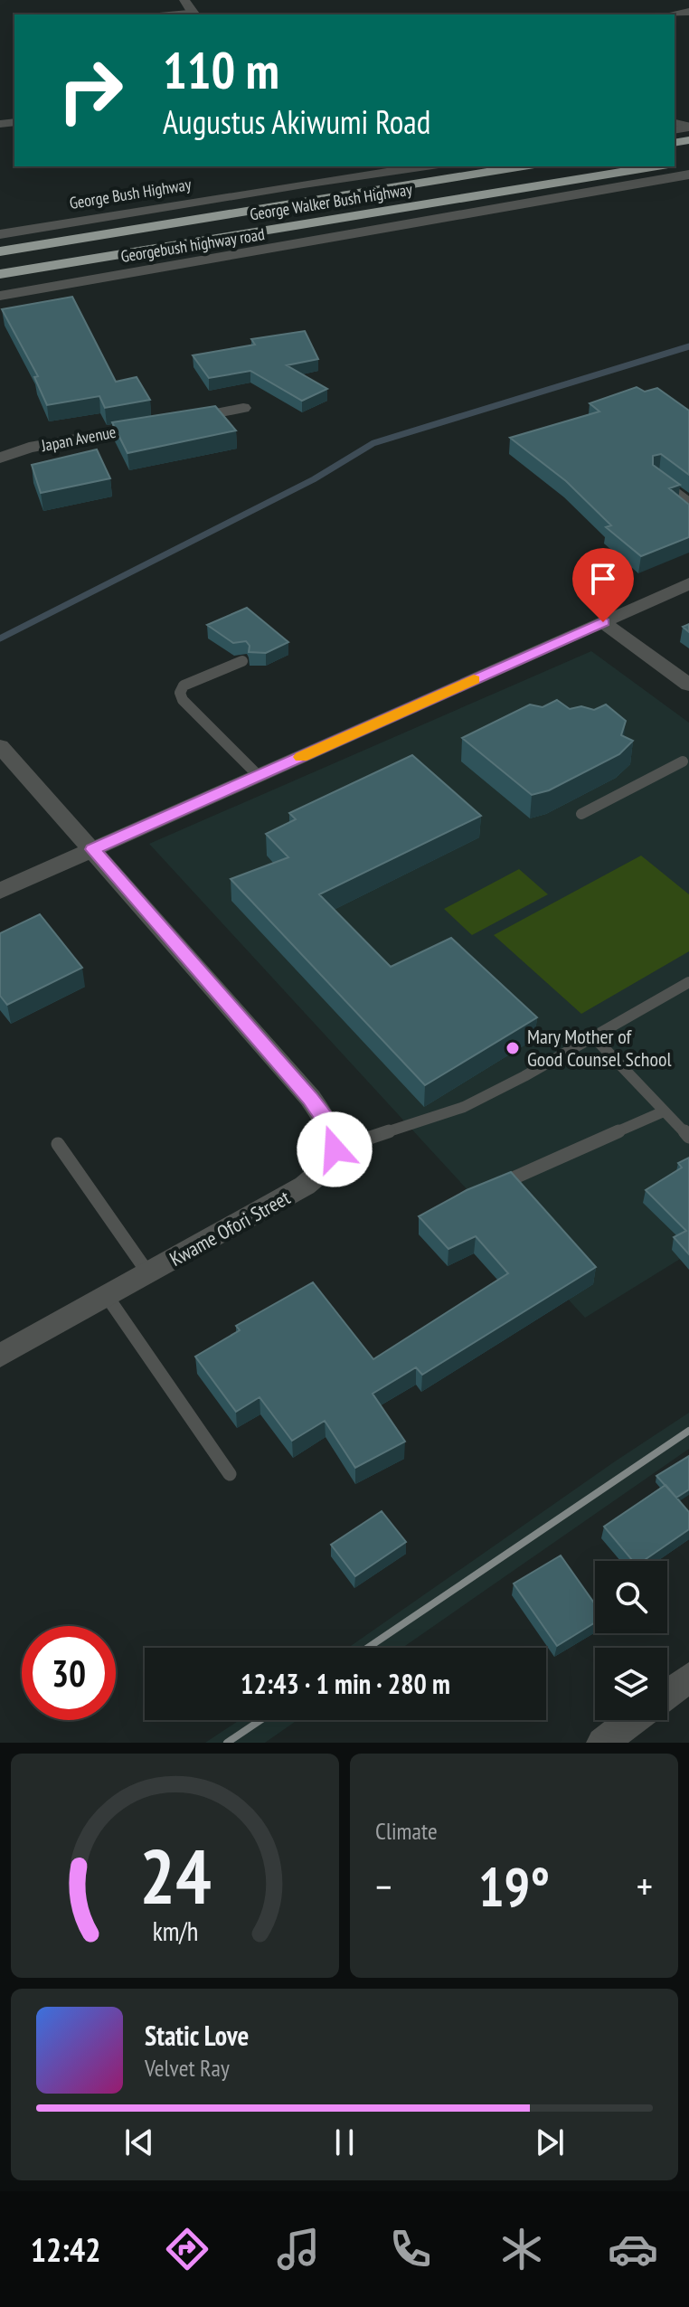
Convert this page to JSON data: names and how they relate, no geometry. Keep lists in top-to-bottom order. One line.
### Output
{"streets":{"highway":["George Walker Bush Highway"],"street":["George Bush Highway","Georgebush highway road","Japan Avenue","Kwame Ofori Street"]},"places":["Mary Mother of Good Counsel School"],"page":{"turn":["110 m","Augustus Akiwumi Road"],"limit":"30","trip":"12:43 · 1 min · 280 m","tile":"Climate","heat":["−","19°","+"],"song":["Static Love","Velvet Ray"],"tabs":"12:42","gauge":["24","km/h"]}}
